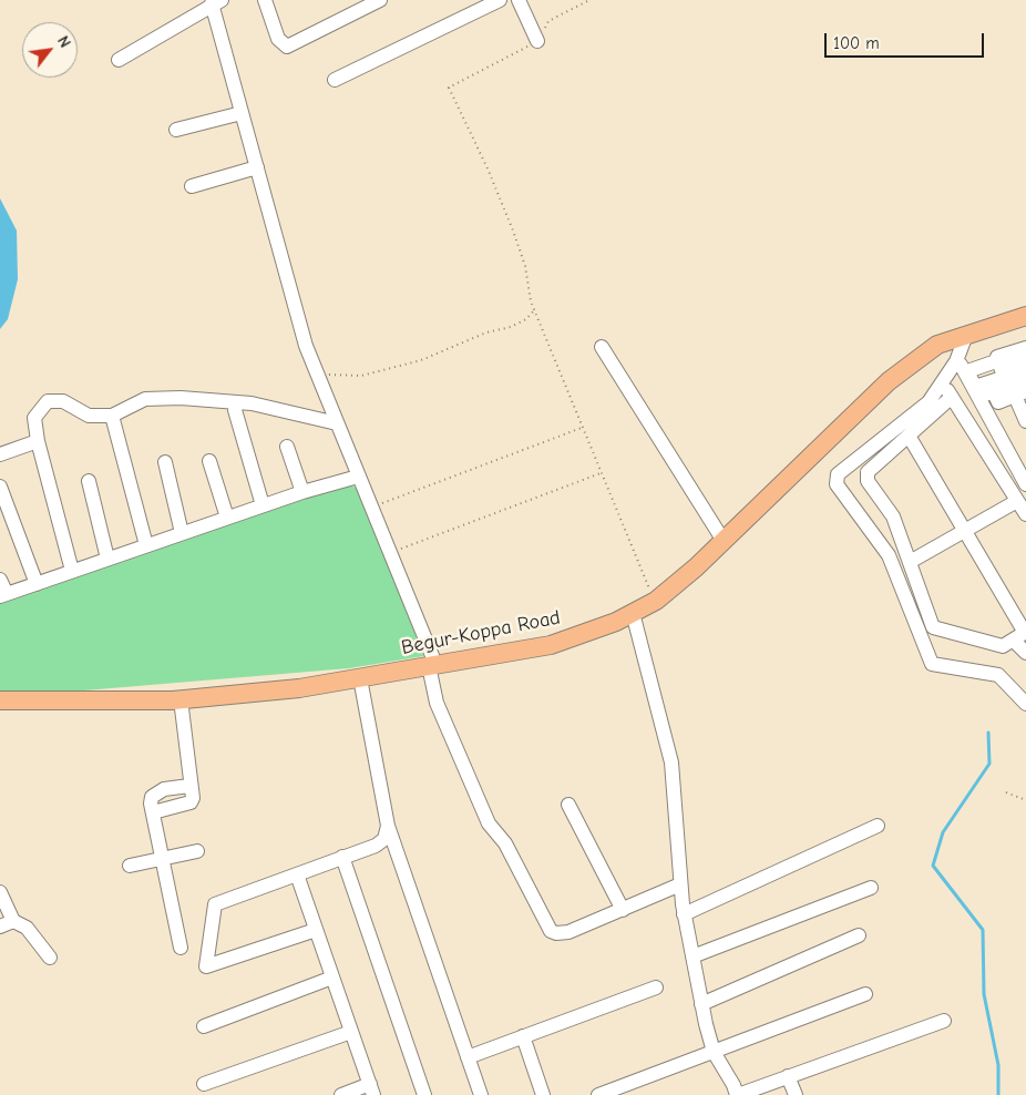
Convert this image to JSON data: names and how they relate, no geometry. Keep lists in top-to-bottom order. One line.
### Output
{"streets":{"main road":["Begur-Koppa Road"]},"scale_bar":"100 m","north":"top right"}
